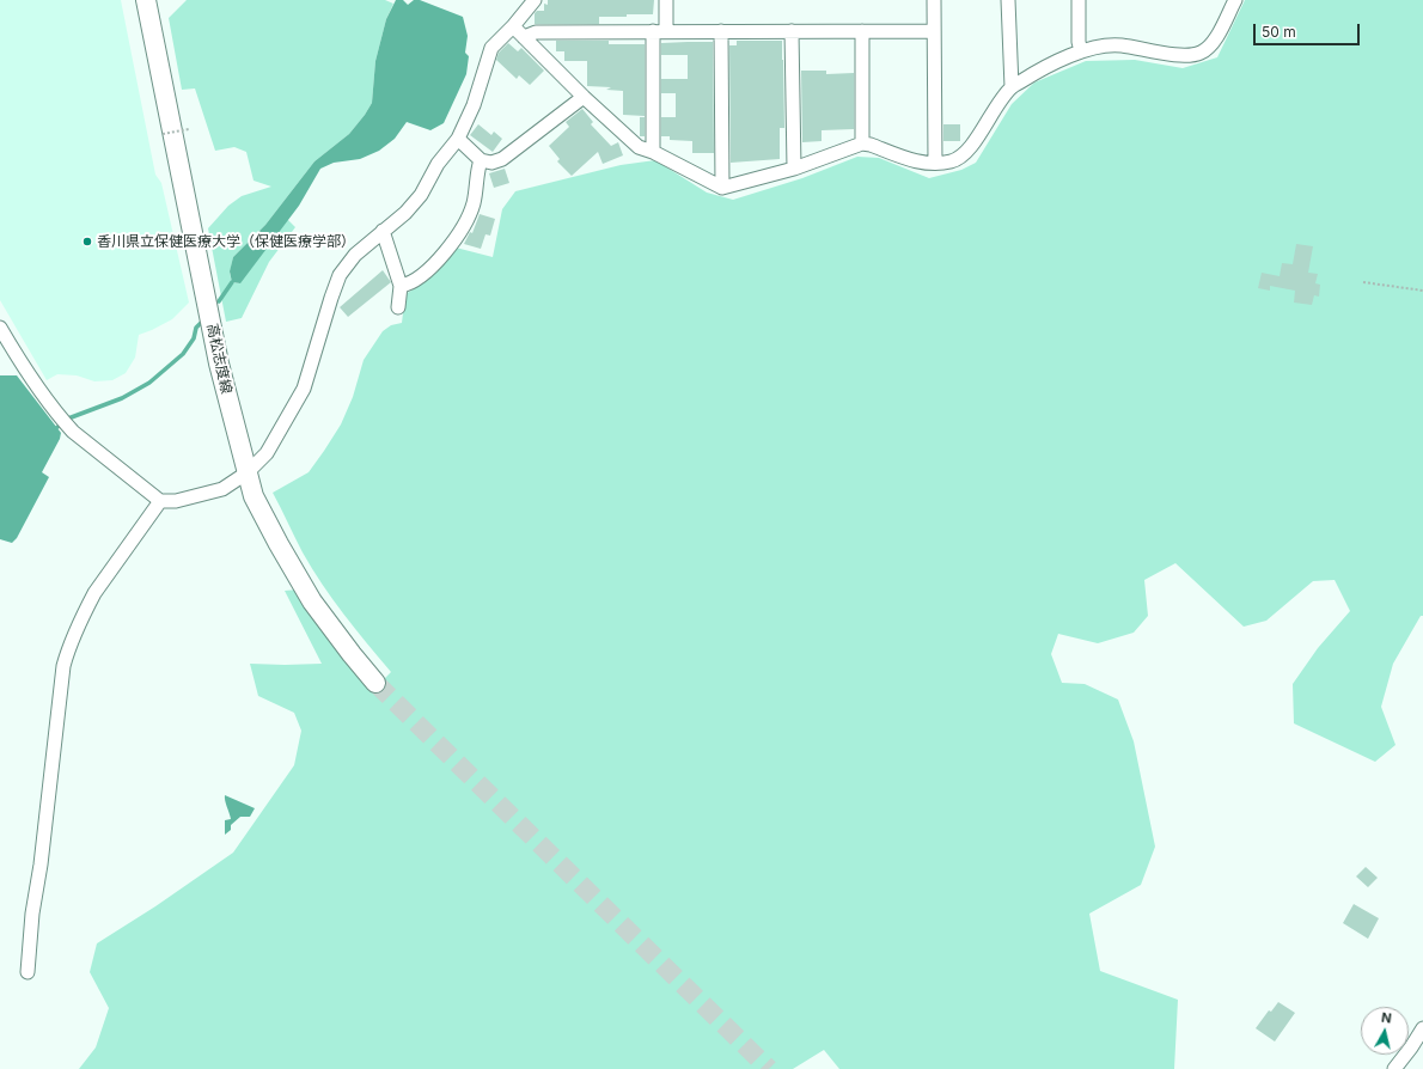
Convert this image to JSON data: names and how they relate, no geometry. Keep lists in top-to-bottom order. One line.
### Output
{"streets":{"main road":["高松志度線"]},"places":["香川県立保健医療大学（保健医療学部）"],"scale_bar":"50 m","north":"top"}
